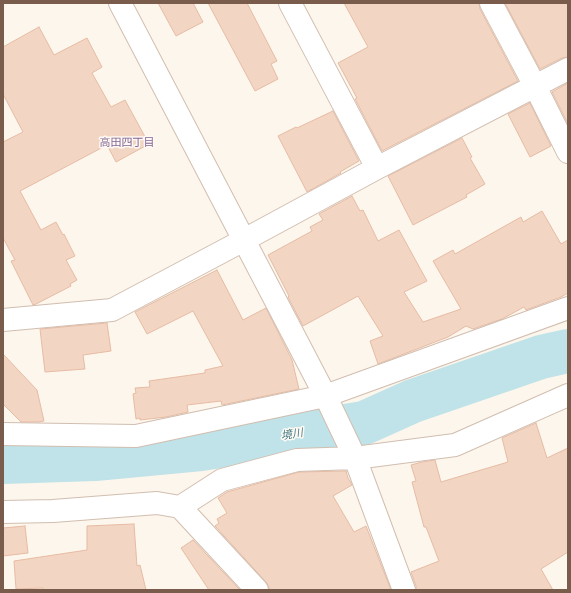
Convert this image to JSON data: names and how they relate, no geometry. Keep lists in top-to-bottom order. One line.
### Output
{"districts":["高田四丁目"],"water":["境川"]}
